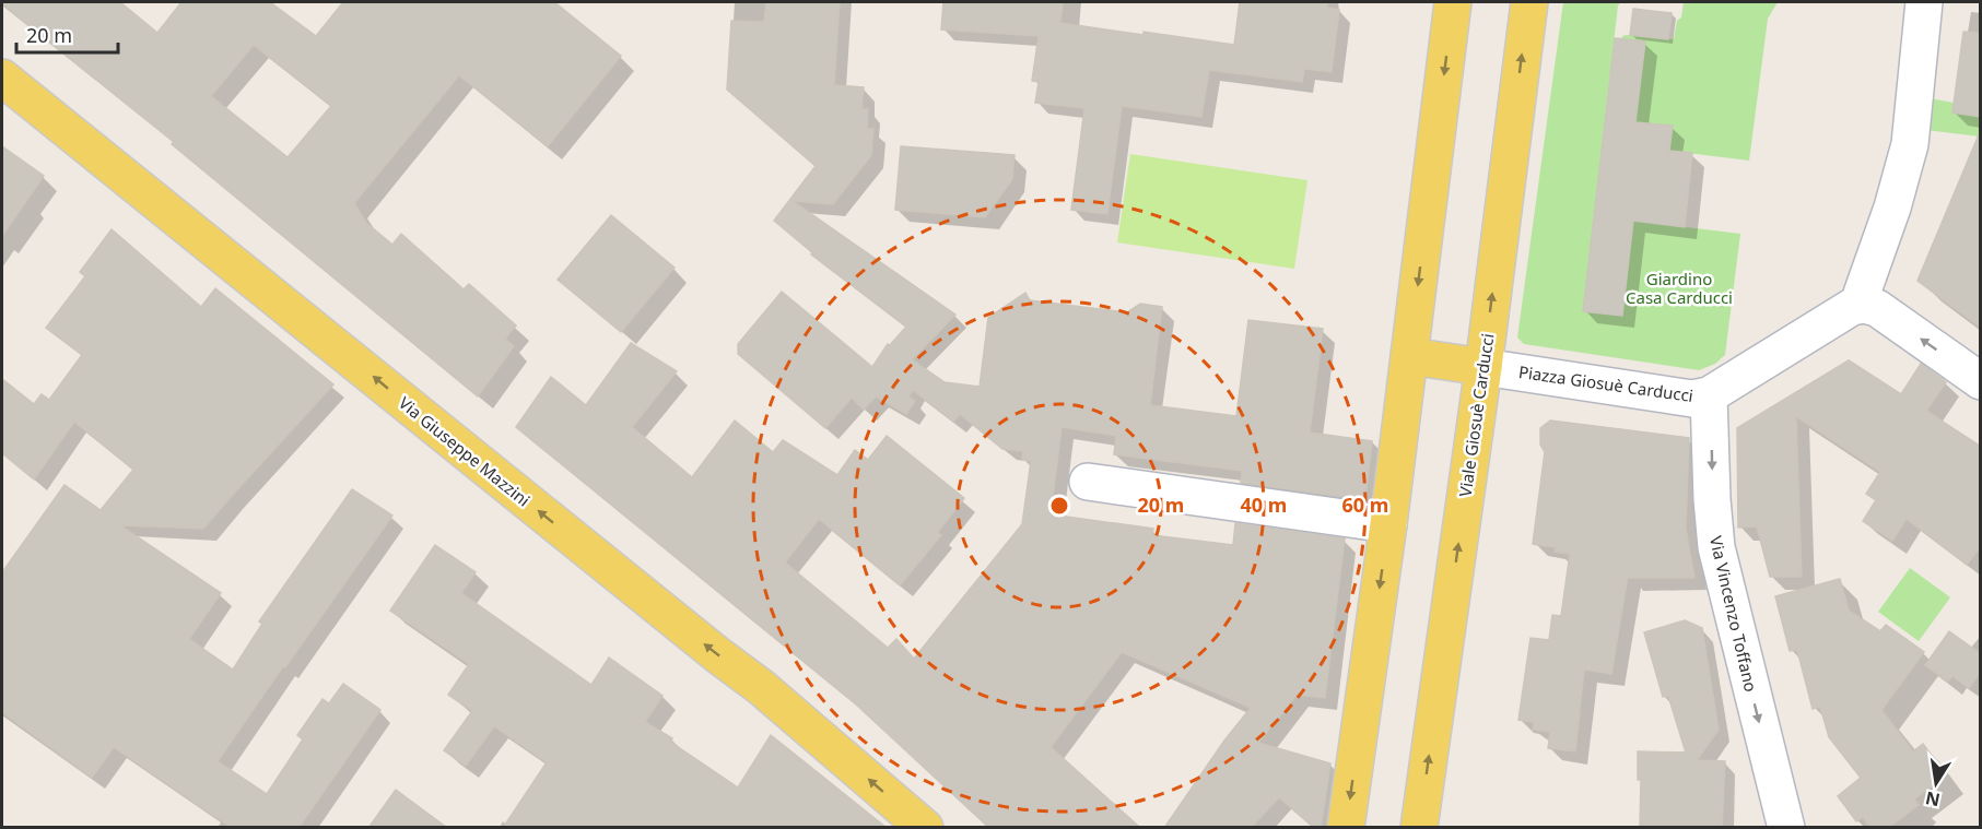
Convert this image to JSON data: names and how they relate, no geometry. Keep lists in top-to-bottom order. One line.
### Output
{"streets":{"main road":["Viale Giosuè Carducci","Via Giuseppe Mazzini"],"street":["Piazza Giosuè Carducci","Via Vincenzo Toffano"]},"crossings":[["Piazza Giosuè Carducci","Viale Giosuè Carducci"],["Piazza Giosuè Carducci","Via Vincenzo Toffano"]],"one_way":["Via Giuseppe Mazzini","Via Vincenzo Toffano"],"parks":["Giardino Casa Carducci"],"scale_bar":"20 m","north":"bottom","rings":["20 m","40 m","60 m"]}
